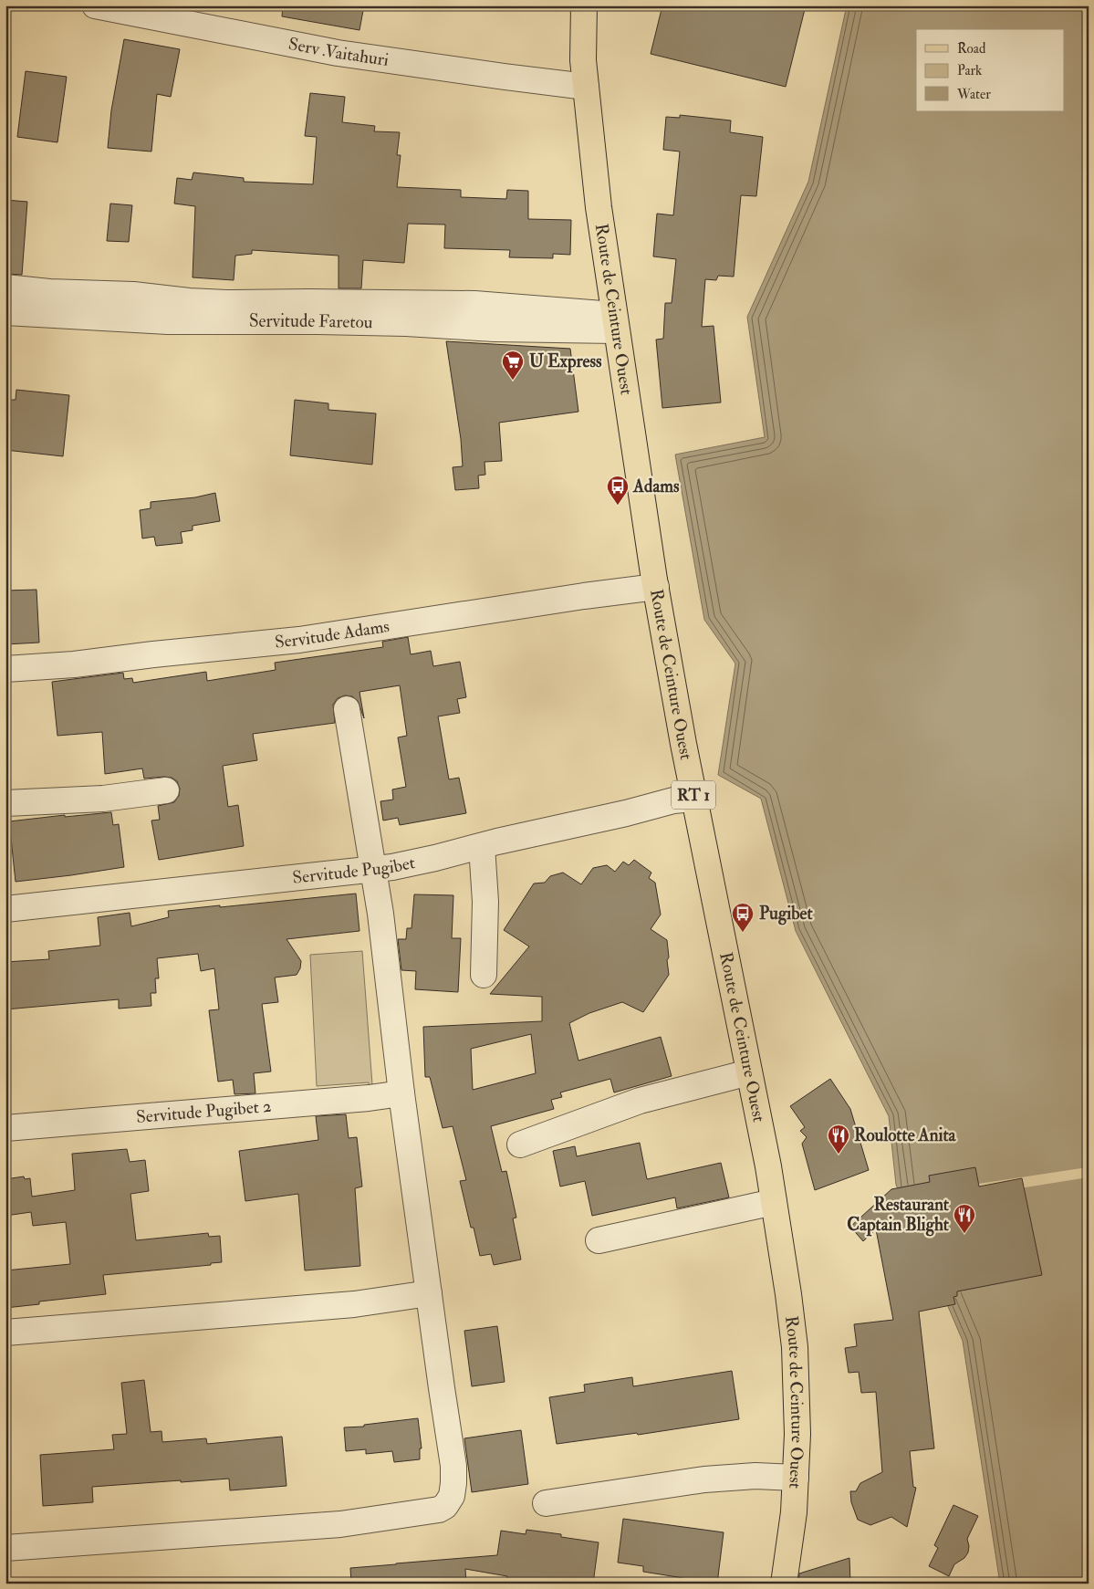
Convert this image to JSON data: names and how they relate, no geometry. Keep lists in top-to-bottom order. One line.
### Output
{"streets":{"main road":["Route de Ceinture Ouest","RT 1"],"street":["Serv .Vaitahuri","Servitude Faretou","Servitude Adams","Servitude Pugibet","Servitude Pugibet 2"]},"crossings":[["Serv .Vaitahuri","Route de Ceinture Ouest"],["Route de Ceinture Ouest","Servitude Faretou"],["Route de Ceinture Ouest","Servitude Adams"],["Route de Ceinture Ouest","Servitude Pugibet"]],"places":{"supermarket":["U Express"],"bus stop":["Adams","Pugibet"],"restaurant":["Roulotte Anita","Restaurant Captain Blight"]},"legend":["Road","Park","Water"]}
